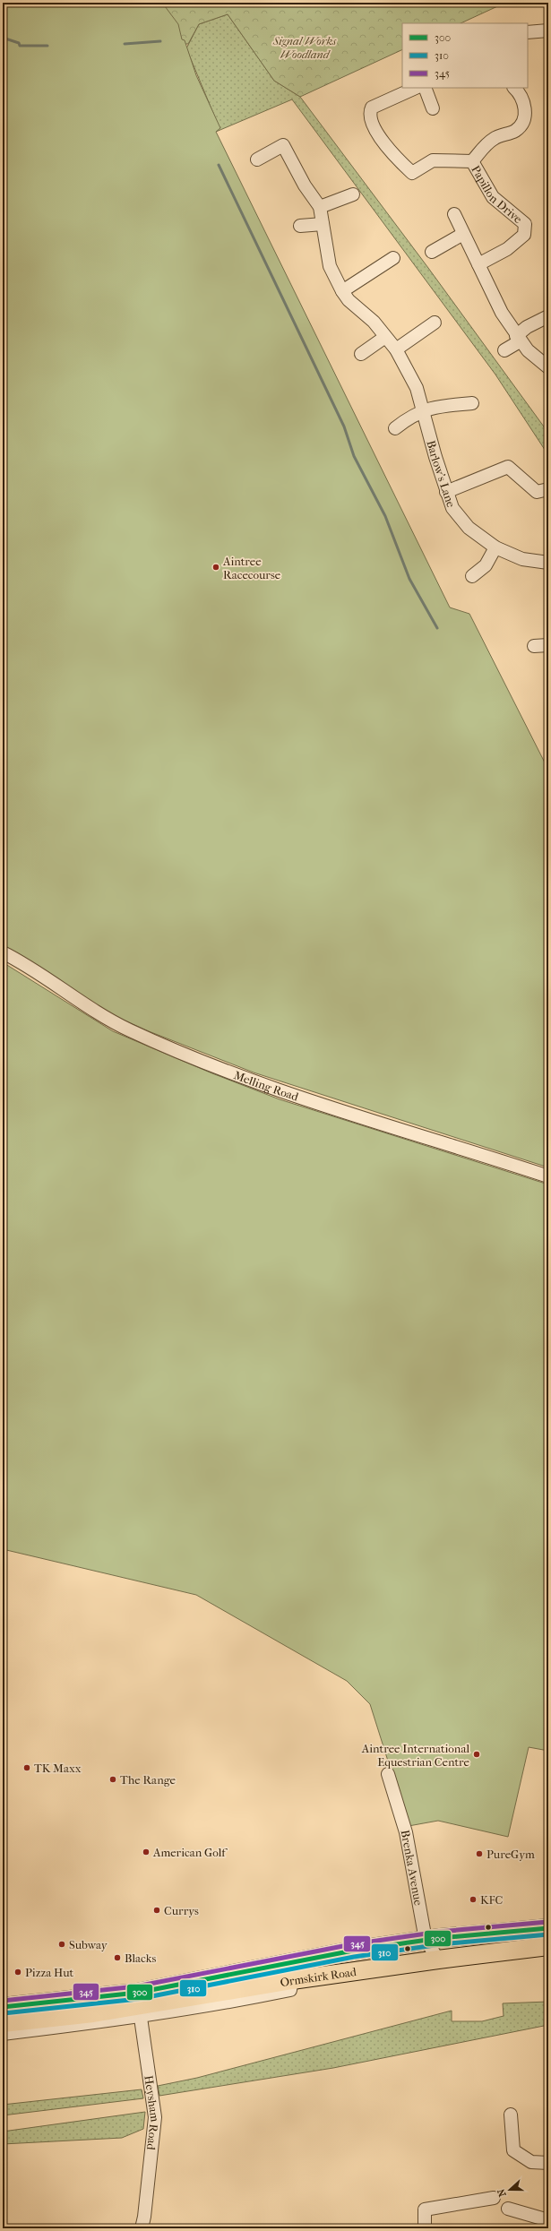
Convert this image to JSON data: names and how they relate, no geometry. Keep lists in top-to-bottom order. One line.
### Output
{"streets":{"highway":["Ormskirk Road"],"street":["Papillon Drive","Barlow's Lane","Melling Road","Brenka Avenue","Heysham Road"]},"crossings":[["Brenka Avenue","Ormskirk Road"]],"parks":["Signal Works Woodland"],"places":["Aintree Racecourse","Aintree International Equestrian Centre","TK Maxx","The Range","American Golf","PureGym","KFC","Currys","Subway","Blacks","Pizza Hut"],"lines":["transit line 345","transit line 300","transit line 310"],"legend":["300","310","345"],"north":"left"}
